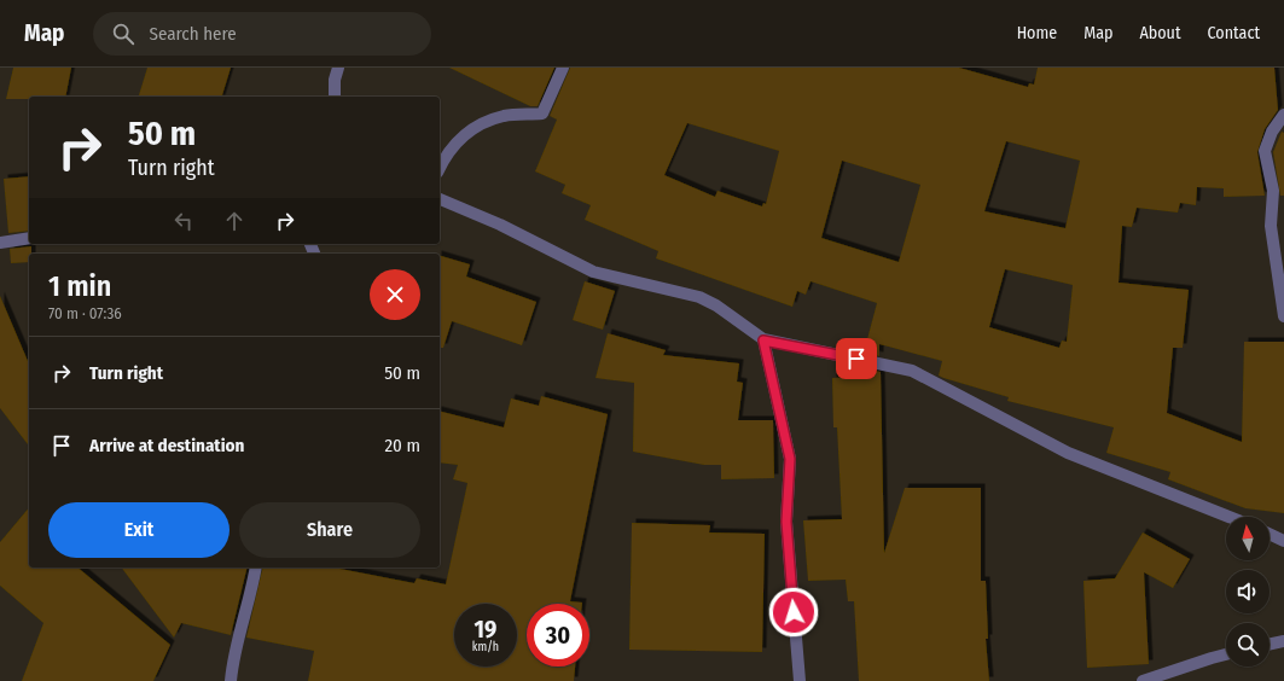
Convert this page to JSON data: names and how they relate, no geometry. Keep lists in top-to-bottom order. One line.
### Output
{"north":"top","page":{"header":"Map","search":"Search here","nav":["Home","Map","About","Contact"],"turn":["50 m","Turn right"],"heading":["1 min","70 m · 07:36"],"list":[{"name":"Turn right","value":"50 m"},{"name":"Arrive at destination","value":"20 m"}],"buttons":["Exit","Share"],"speed":"19 km/h","limit":"30"}}
